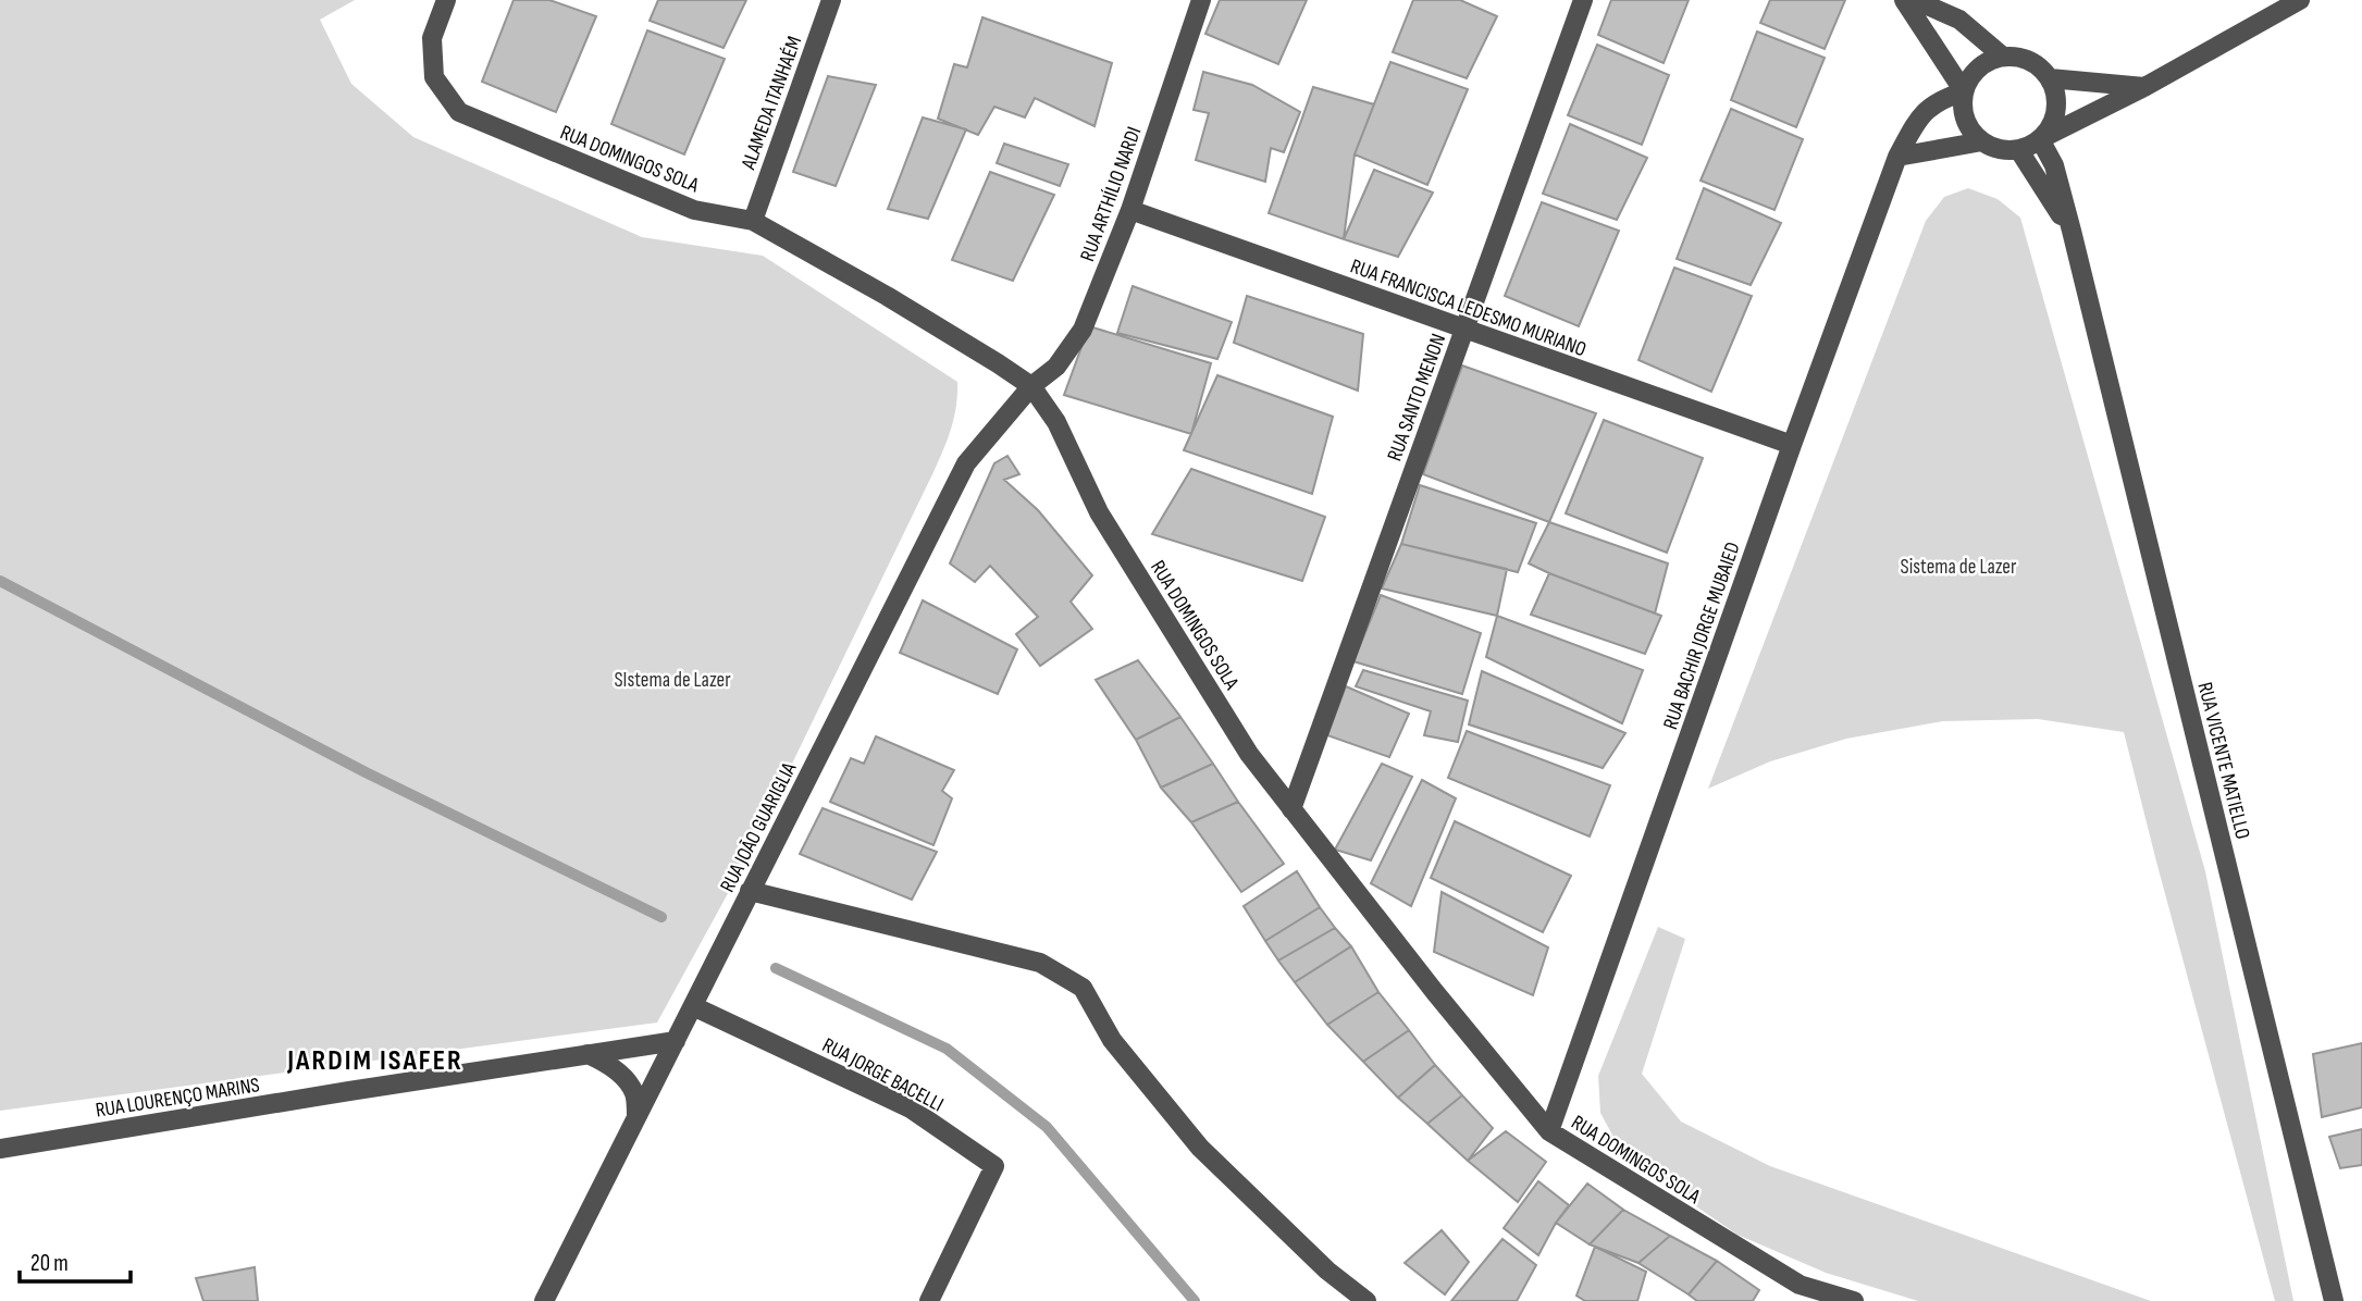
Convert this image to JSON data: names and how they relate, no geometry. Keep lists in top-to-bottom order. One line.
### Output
{"streets":{"street":["ALAMEDA ITANHAÉM","RUA DOMINGOS SOLA","RUA ARTHÍLIO NARDI","RUA FRANCISCA LEDESMO MURIANO","RUA SANTO MENON","RUA BACHIR JORGE MUBAIED","RUA VICENTE MATIELLO","RUA JOÃO GUARIGLIA","RUA JORGE BACELLI","RUA LOURENÇO MARINS"]},"crossings":[["ALAMEDA ITANHAÉM","RUA DOMINGOS SOLA"],["RUA DOMINGOS SOLA","RUA ARTHÍLIO NARDI"],["RUA DOMINGOS SOLA","RUA SANTO MENON"],["RUA DOMINGOS SOLA","RUA BACHIR JORGE MUBAIED"],["RUA DOMINGOS SOLA","RUA JOÃO GUARIGLIA"],["RUA ARTHÍLIO NARDI","RUA FRANCISCA LEDESMO MURIANO"],["RUA ARTHÍLIO NARDI","RUA JOÃO GUARIGLIA"],["RUA FRANCISCA LEDESMO MURIANO","RUA SANTO MENON"],["RUA FRANCISCA LEDESMO MURIANO","RUA BACHIR JORGE MUBAIED"],["RUA BACHIR JORGE MUBAIED","RUA VICENTE MATIELLO"],["RUA JOÃO GUARIGLIA","RUA JORGE BACELLI"],["RUA JOÃO GUARIGLIA","RUA LOURENÇO MARINS"]],"districts":["JARDIM ISAFER"],"parks":["Sistema de Lazer","SIstema de Lazer"],"scale_bar":"20 m"}
